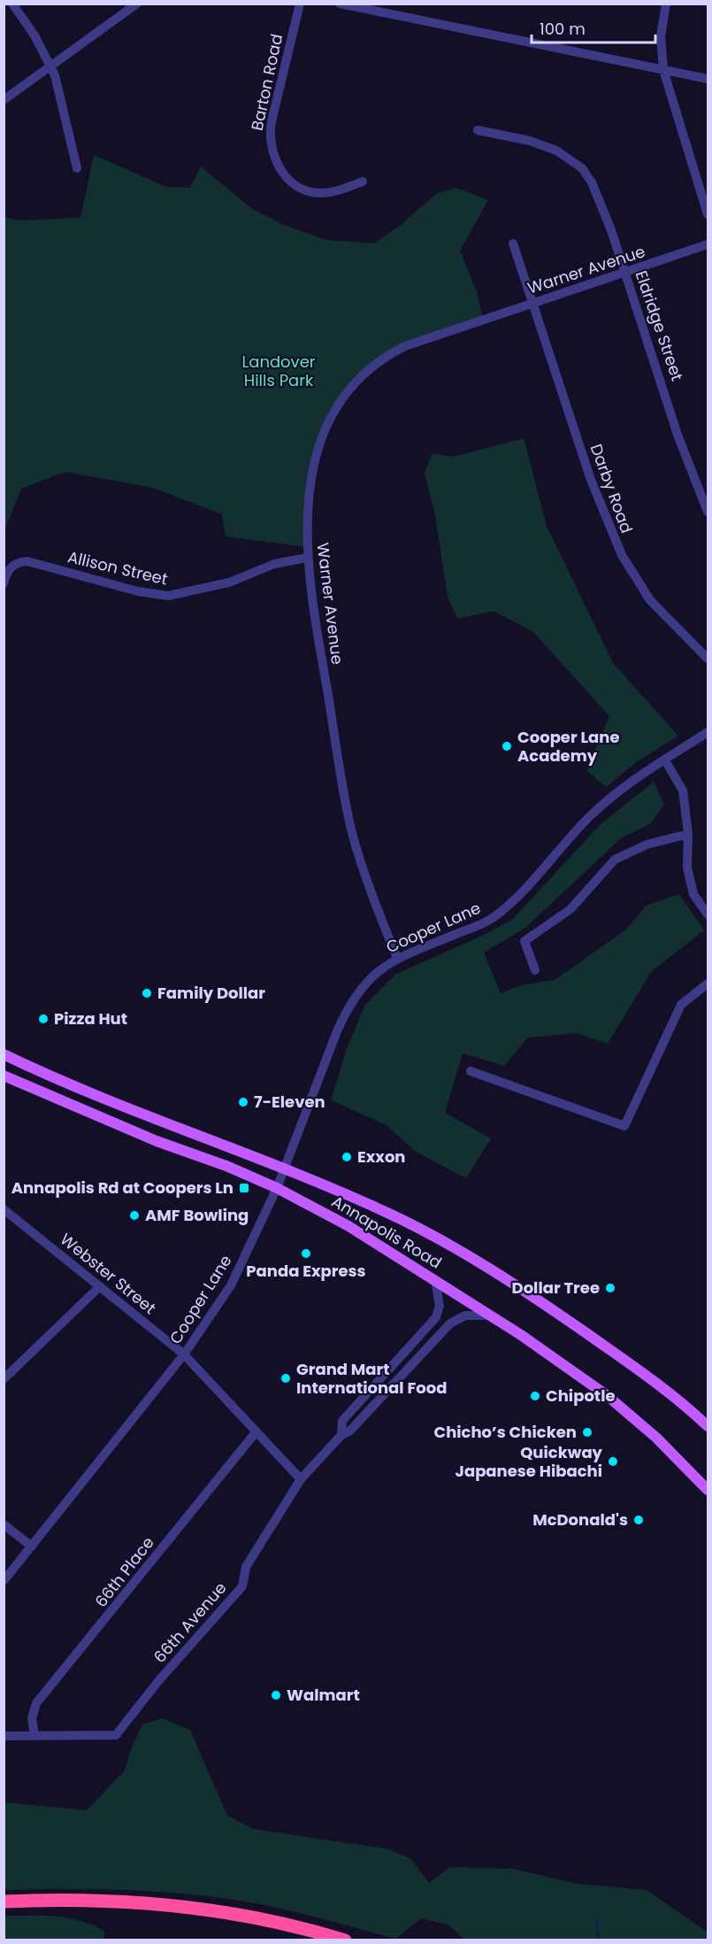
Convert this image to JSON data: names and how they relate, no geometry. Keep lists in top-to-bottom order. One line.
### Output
{"streets":{"main road":["Annapolis Road"],"street":["Barton Road","Warner Avenue","Eldridge Street","Darby Road","Allison Street","Cooper Lane","Webster Street","66th Place","66th Avenue"]},"crossings":[["Warner Avenue","Eldridge Street"],["Warner Avenue","Darby Road"],["Warner Avenue","Allison Street"],["Warner Avenue","Cooper Lane"],["Cooper Lane","Annapolis Road"],["Cooper Lane","Webster Street"],["Annapolis Road","66th Avenue"],["Webster Street","66th Place"],["Webster Street","66th Avenue"],["66th Place","66th Avenue"]],"parks":["Landover Hills Park"],"places":{"other":["Cooper Lane Academy","Family Dollar","Pizza Hut","7-Eleven","Exxon","AMF Bowling","Panda Express","Dollar Tree","Grand Mart International Food","Chipotle","Chicho’s Chicken","Quickway Japanese Hibachi","McDonald's","Walmart"],"transit":["Annapolis Rd at Coopers Ln"]},"scale_bar":"100 m"}
